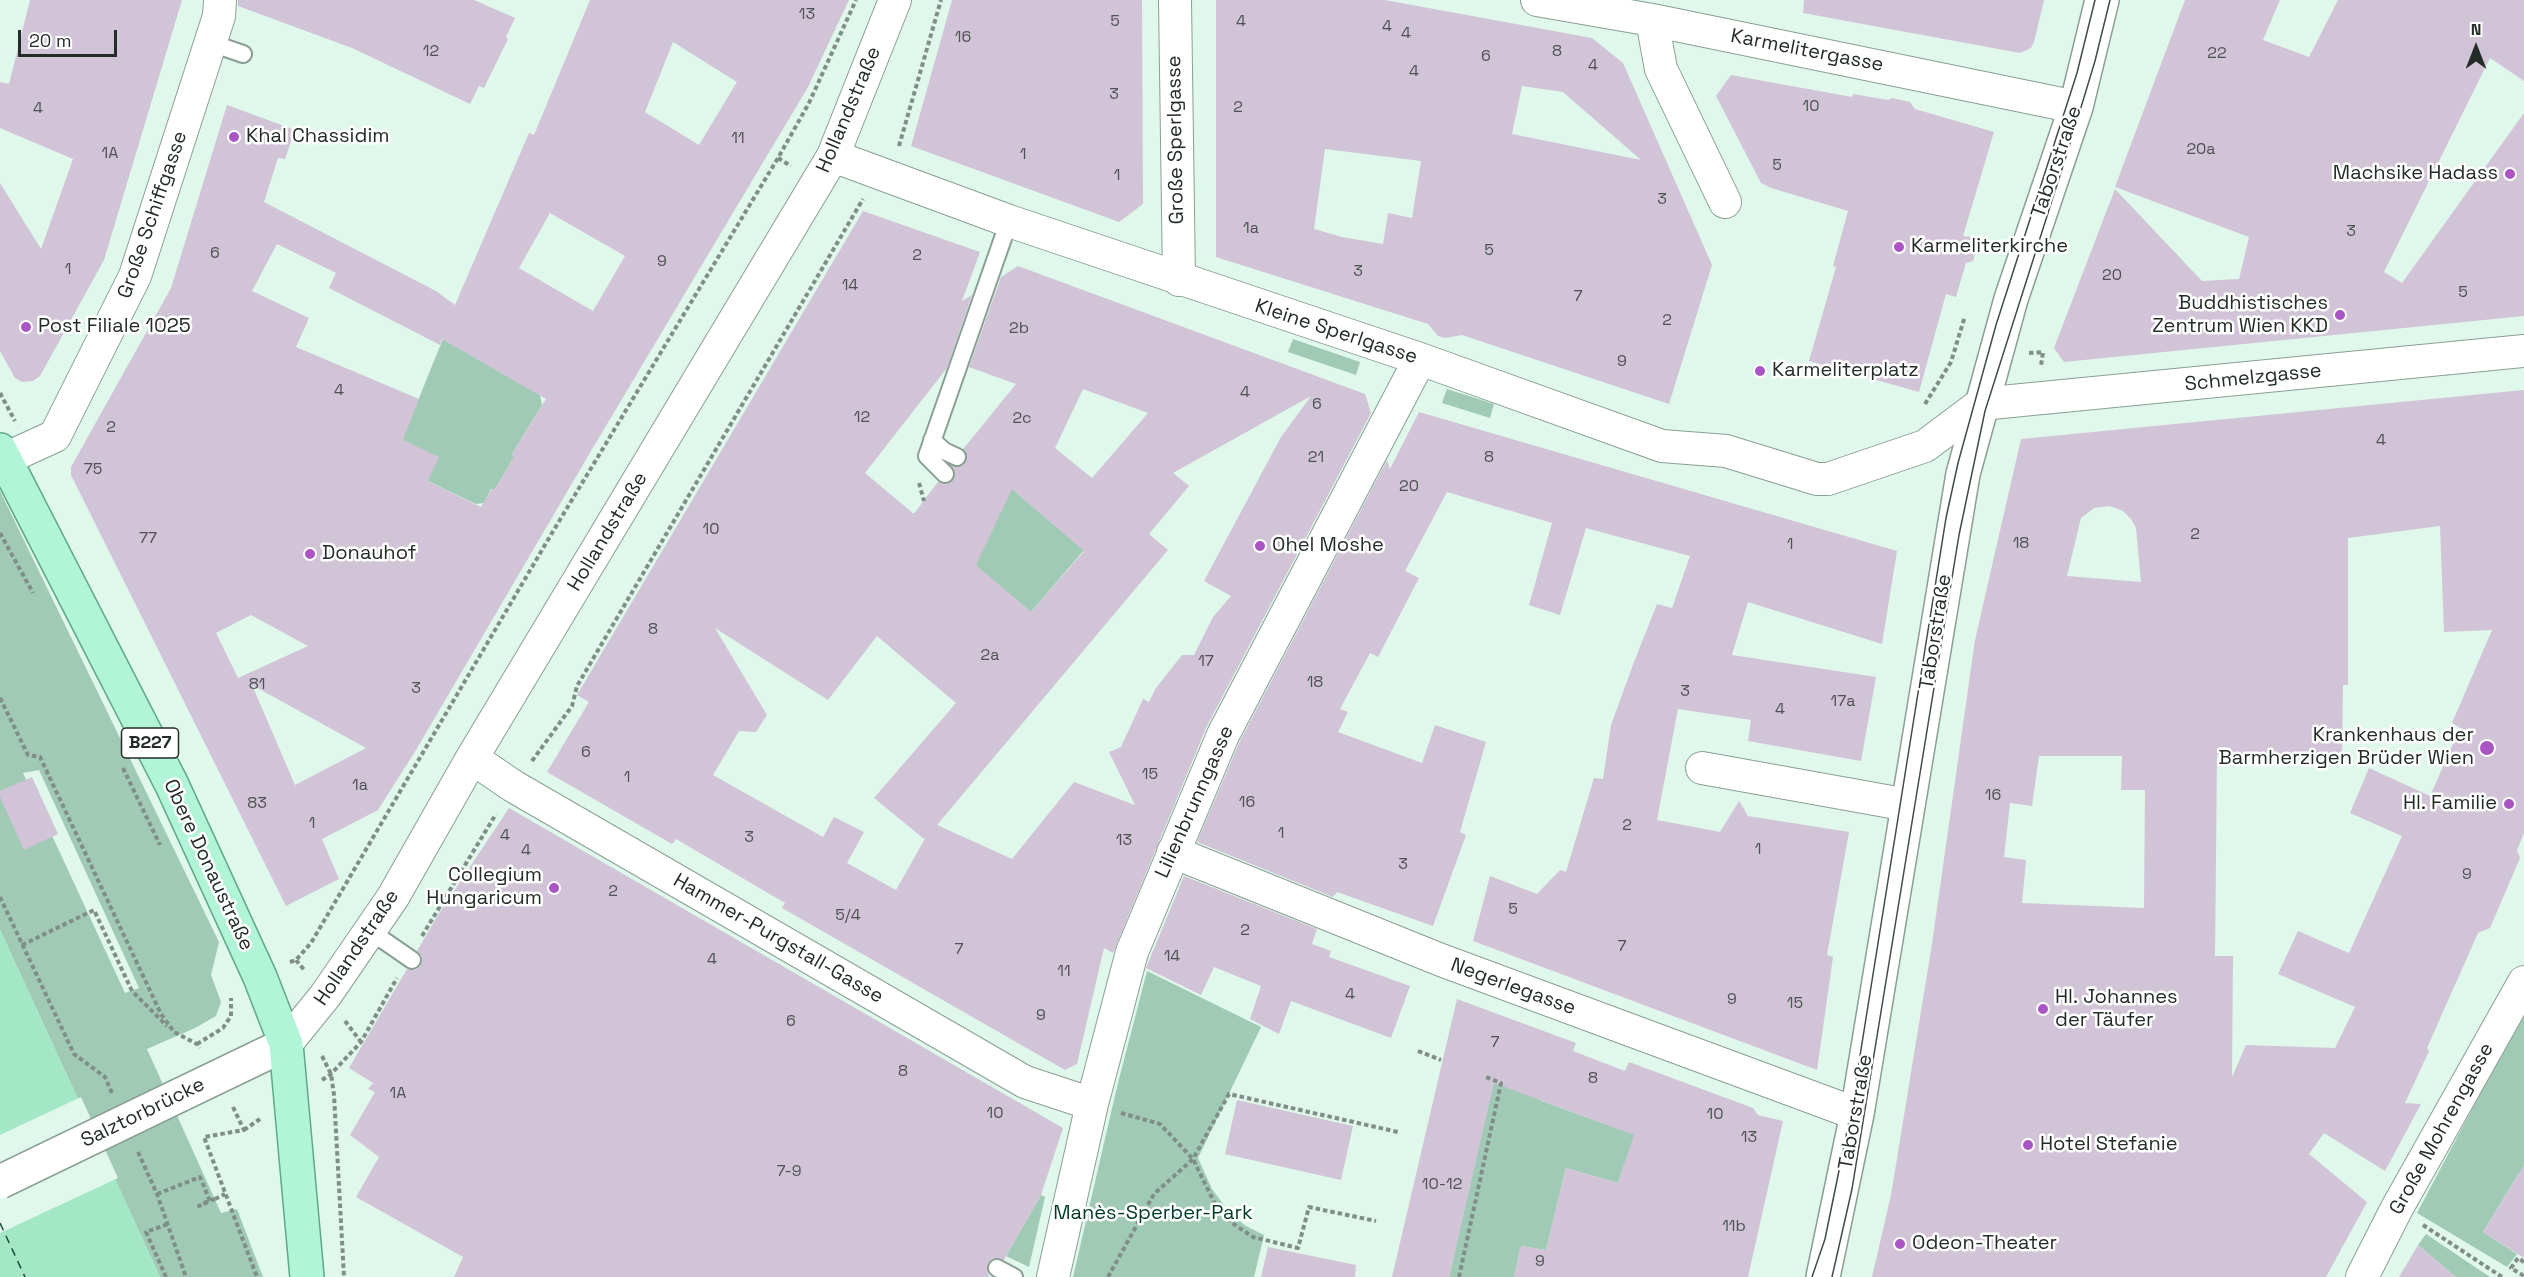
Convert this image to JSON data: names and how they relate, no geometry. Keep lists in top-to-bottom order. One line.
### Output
{"streets":{"main road":["Taborstraße","B227","Obere Donaustraße","Salztorbrücke"],"street":["Karmelitergasse","Hollandstraße","Große Sperlgasse","Große Schiffgasse","Kleine Sperlgasse","Schmelzgasse","Lilienbrunngasse","Hammer-Purgstall-Gasse","Negerlegasse","Große Mohrengasse"]},"crossings":[["Karmelitergasse","Taborstraße"],["Hollandstraße","Kleine Sperlgasse"],["Hollandstraße","Obere Donaustraße"],["Hollandstraße","Hammer-Purgstall-Gasse"],["Hollandstraße","Salztorbrücke"],["Große Sperlgasse","Kleine Sperlgasse"],["Taborstraße","Kleine Sperlgasse"],["Taborstraße","Schmelzgasse"],["Taborstraße","Negerlegasse"],["Große Schiffgasse","Obere Donaustraße"],["Kleine Sperlgasse","Schmelzgasse"],["Kleine Sperlgasse","Lilienbrunngasse"],["Lilienbrunngasse","Hammer-Purgstall-Gasse"],["Lilienbrunngasse","Negerlegasse"],["Obere Donaustraße","Salztorbrücke"]],"parks":["Manès-Sperber-Park"],"places":["Khal Chassidim","Machsike Hadass","Karmeliterkirche","Buddhistisches Zentrum Wien KKD","Post Filiale 1025","Karmeliterplatz","Ohel Moshe","Donauhof","Krankenhaus der Barmherzigen Brüder Wien","Hl. Familie","Collegium Hungaricum","Hl. Johannes der Täufer","Hotel Stefanie","Odeon-Theater"],"house_numbers":["13","5","4","4","4","16","12","8","22","6","4","4","3","10","2","4","11","20a","1A","1","5","1","3","1a","3","5","6","2","9","1","3","20","14","5","7","2","2b","9","4","4","6","12","2c","2","4","21","8","75","20","10","2","77","18","1","8","2a","17","18","81","3","3","17a","4","6","15","1","1a","16","16","83","1","2","1","4","3","13","1","4","3","9","2","5","5/4","2","7","7","14","4","11","4","9","15","9","6","7","8","8","1A","10","10","13","7-9","10-12","11b","9"],"scale_bar":"20 m","north":"top"}
